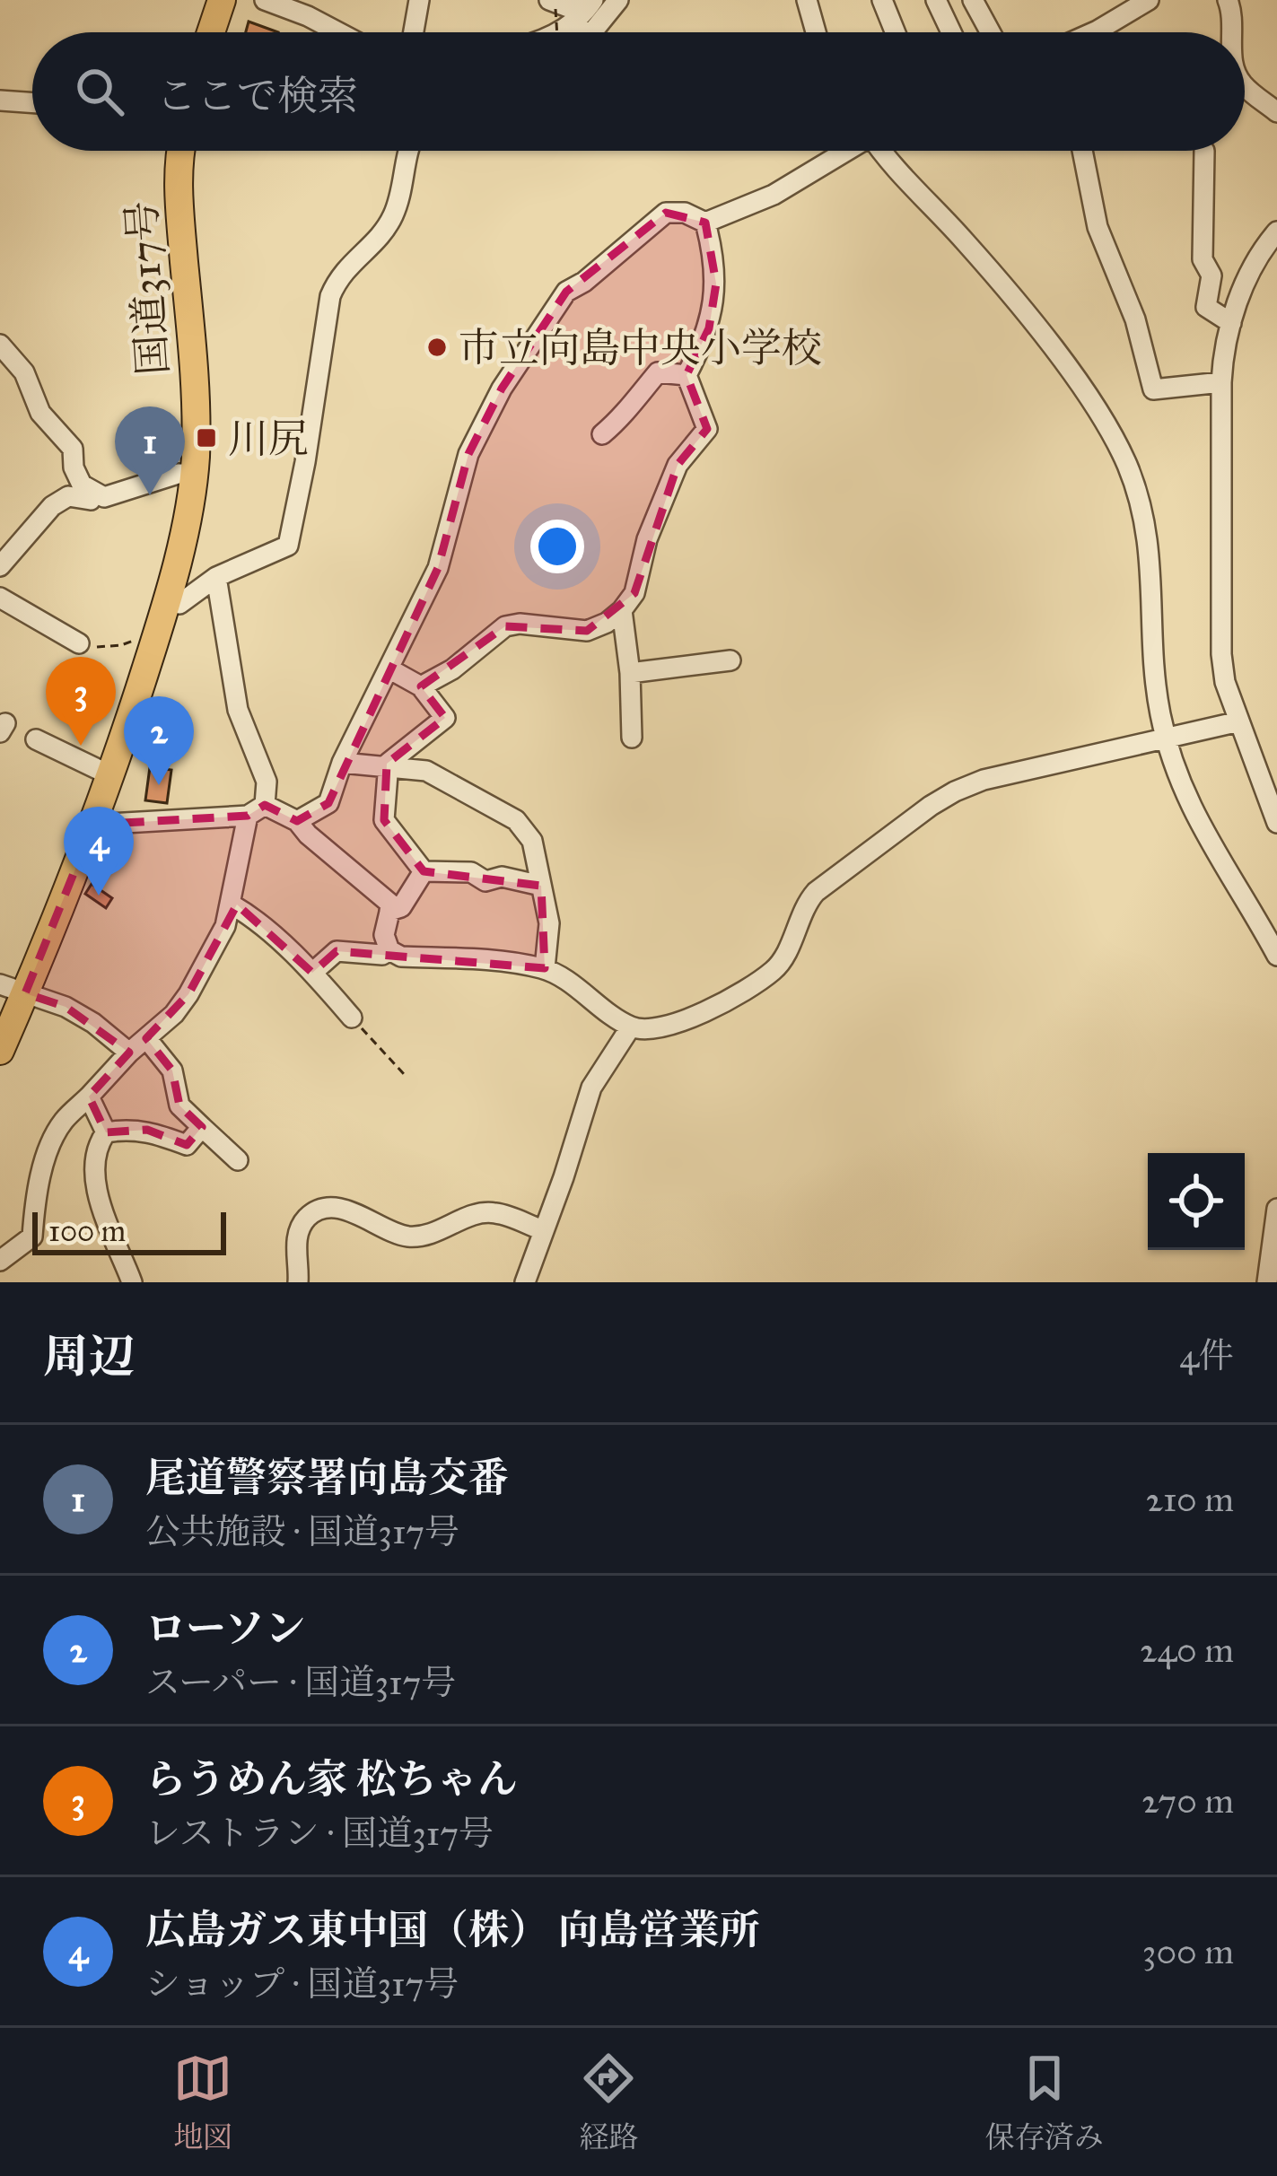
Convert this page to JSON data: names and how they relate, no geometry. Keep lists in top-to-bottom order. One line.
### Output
{"streets":{"highway":["国道317号"]},"places":{"other":["市立向島中央小学校"],"transit":["川尻"]},"scale_bar":"100 m","page":{"search":"ここで検索","pins":["1","3","2","4"],"scale":"100 m","heading":["周辺","4件"],"list":[{"mark":"1","name":"尾道警察署向島交番","note":"公共施設 · 国道317号","value":"210 m"},{"mark":"2","name":"ローソン","note":"スーパー · 国道317号","value":"240 m"},{"mark":"3","name":"らうめん家 松ちゃん","note":"レストラン · 国道317号","value":"270 m"},{"mark":"4","name":"広島ガス東中国（株） 向島営業所","note":"ショップ · 国道317号","value":"300 m"}],"nav":["地図","経路","保存済み"]}}
